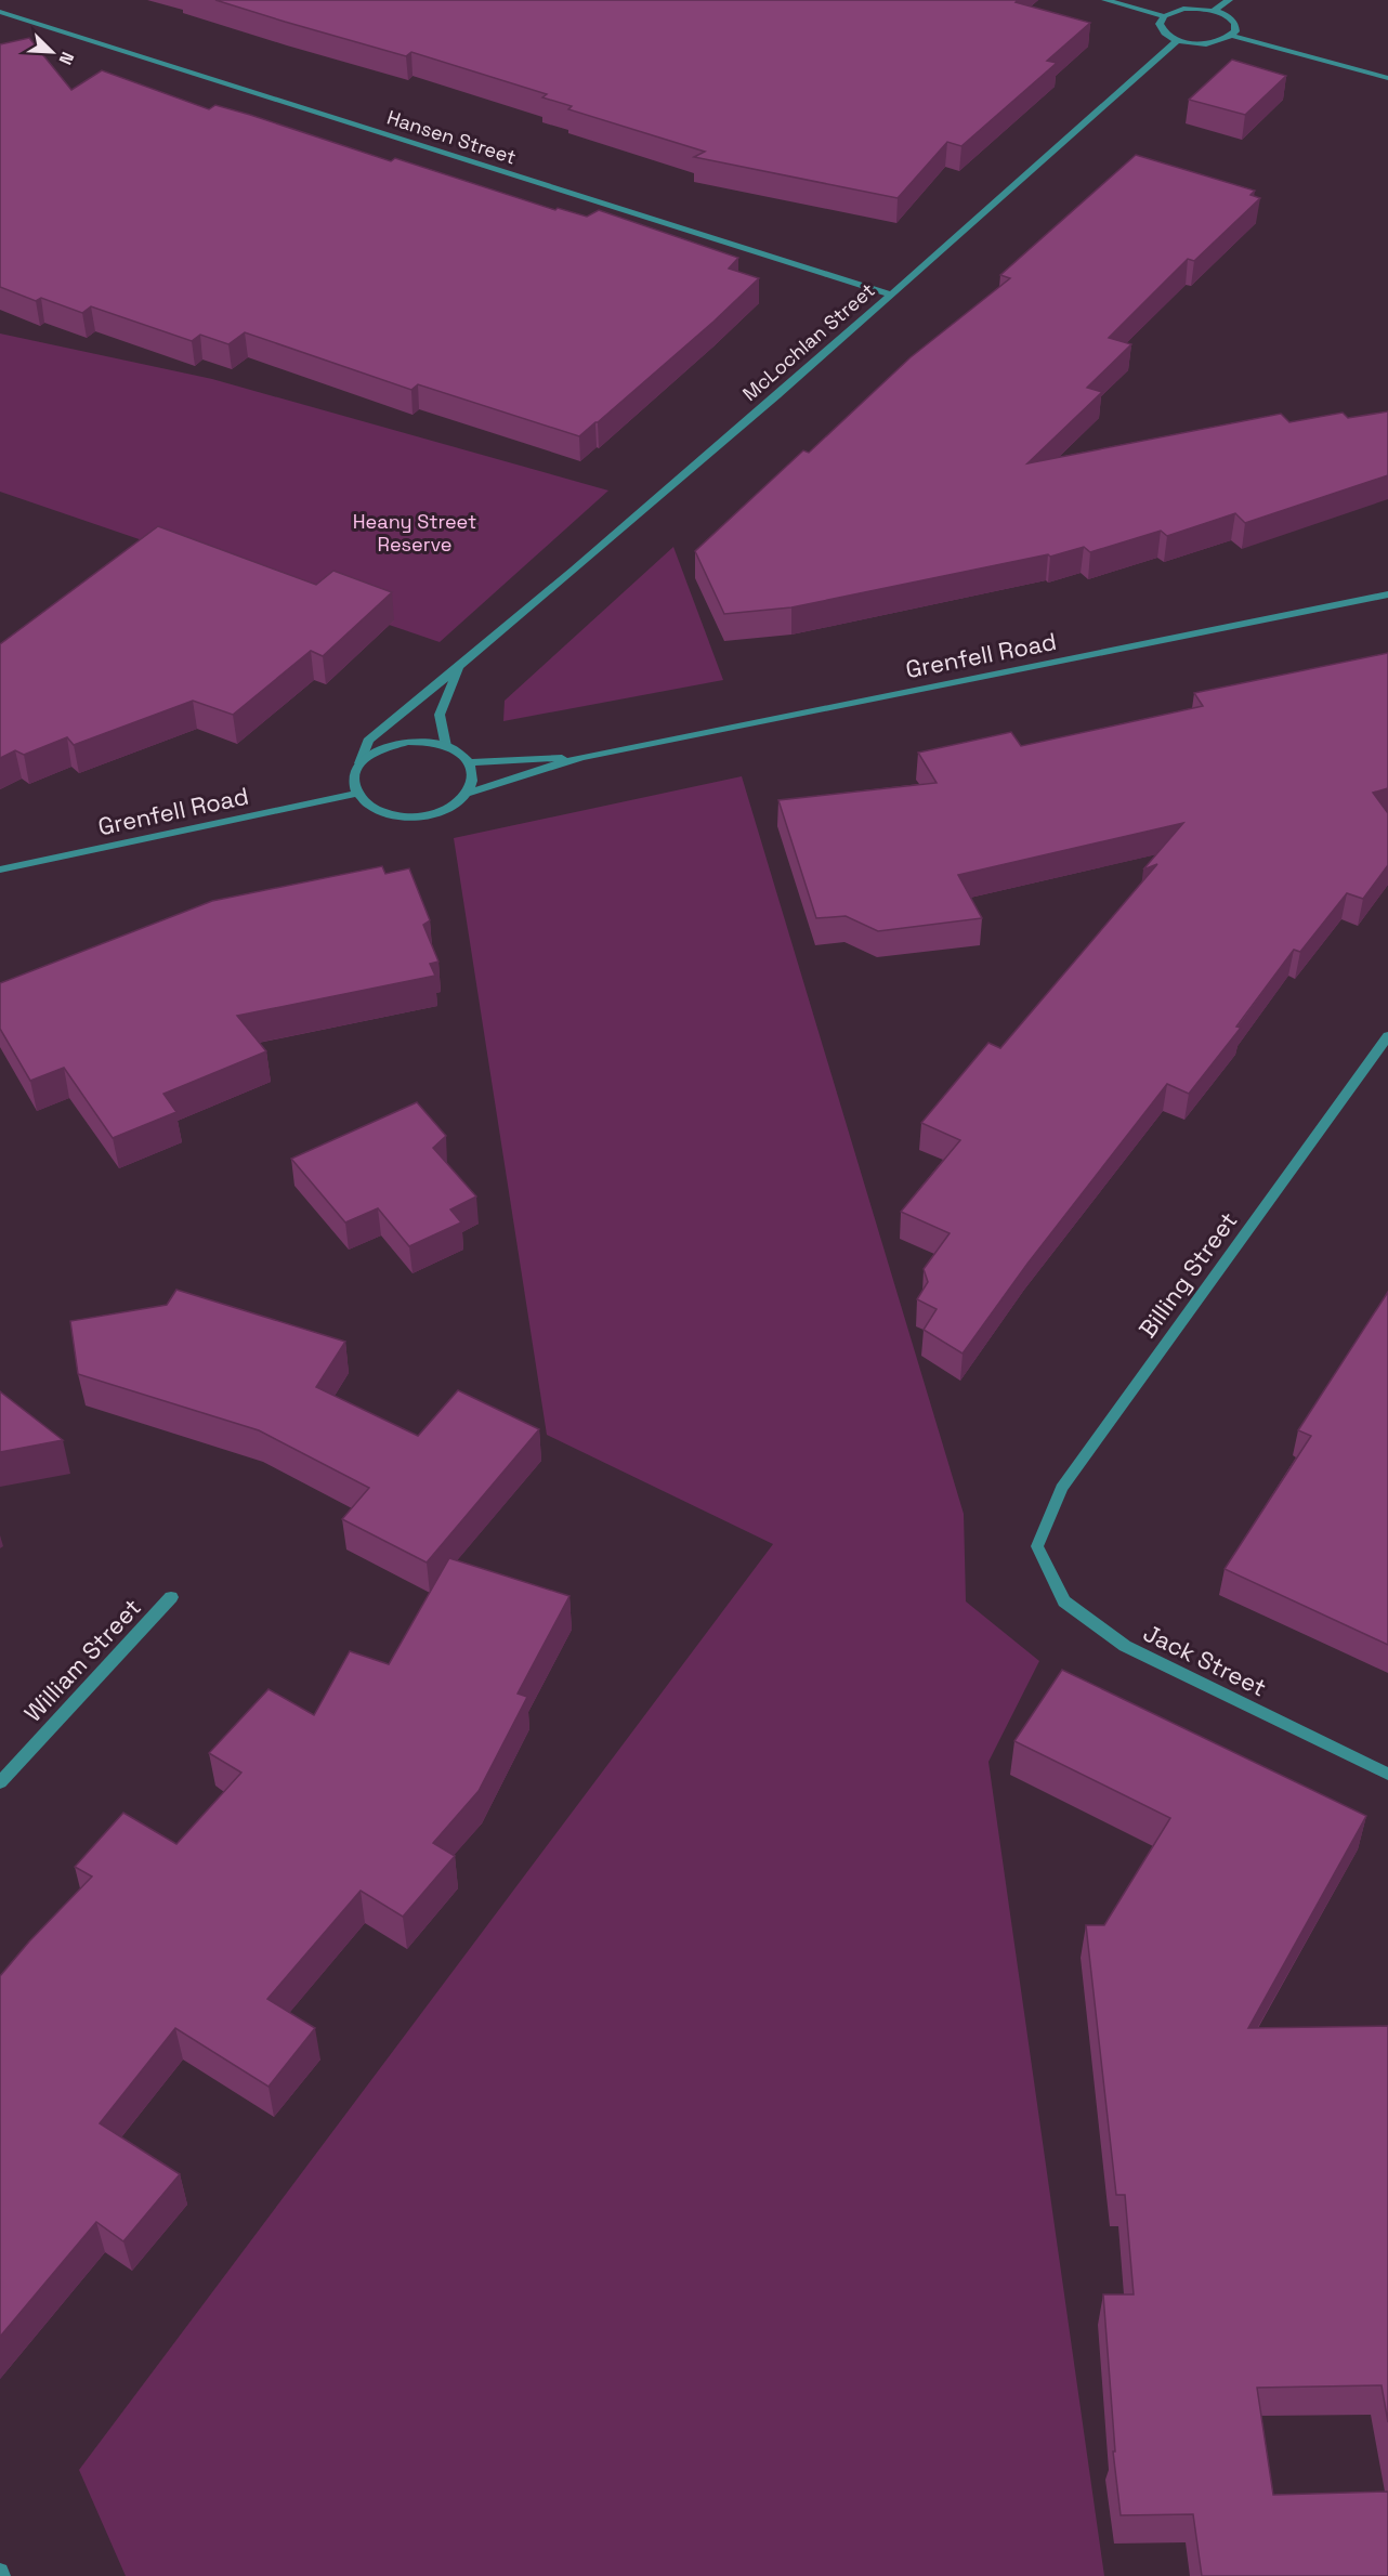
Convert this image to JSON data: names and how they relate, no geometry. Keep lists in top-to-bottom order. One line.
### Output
{"streets":{"street":["Hansen Street","McLochlan Street","Grenfell Road","Billing Street","William Street","Jack Street"]},"crossings":[["Hansen Street","McLochlan Street"],["McLochlan Street","Grenfell Road"],["Billing Street","Jack Street"]],"parks":["Heany Street Reserve"],"north":"bottom right"}
